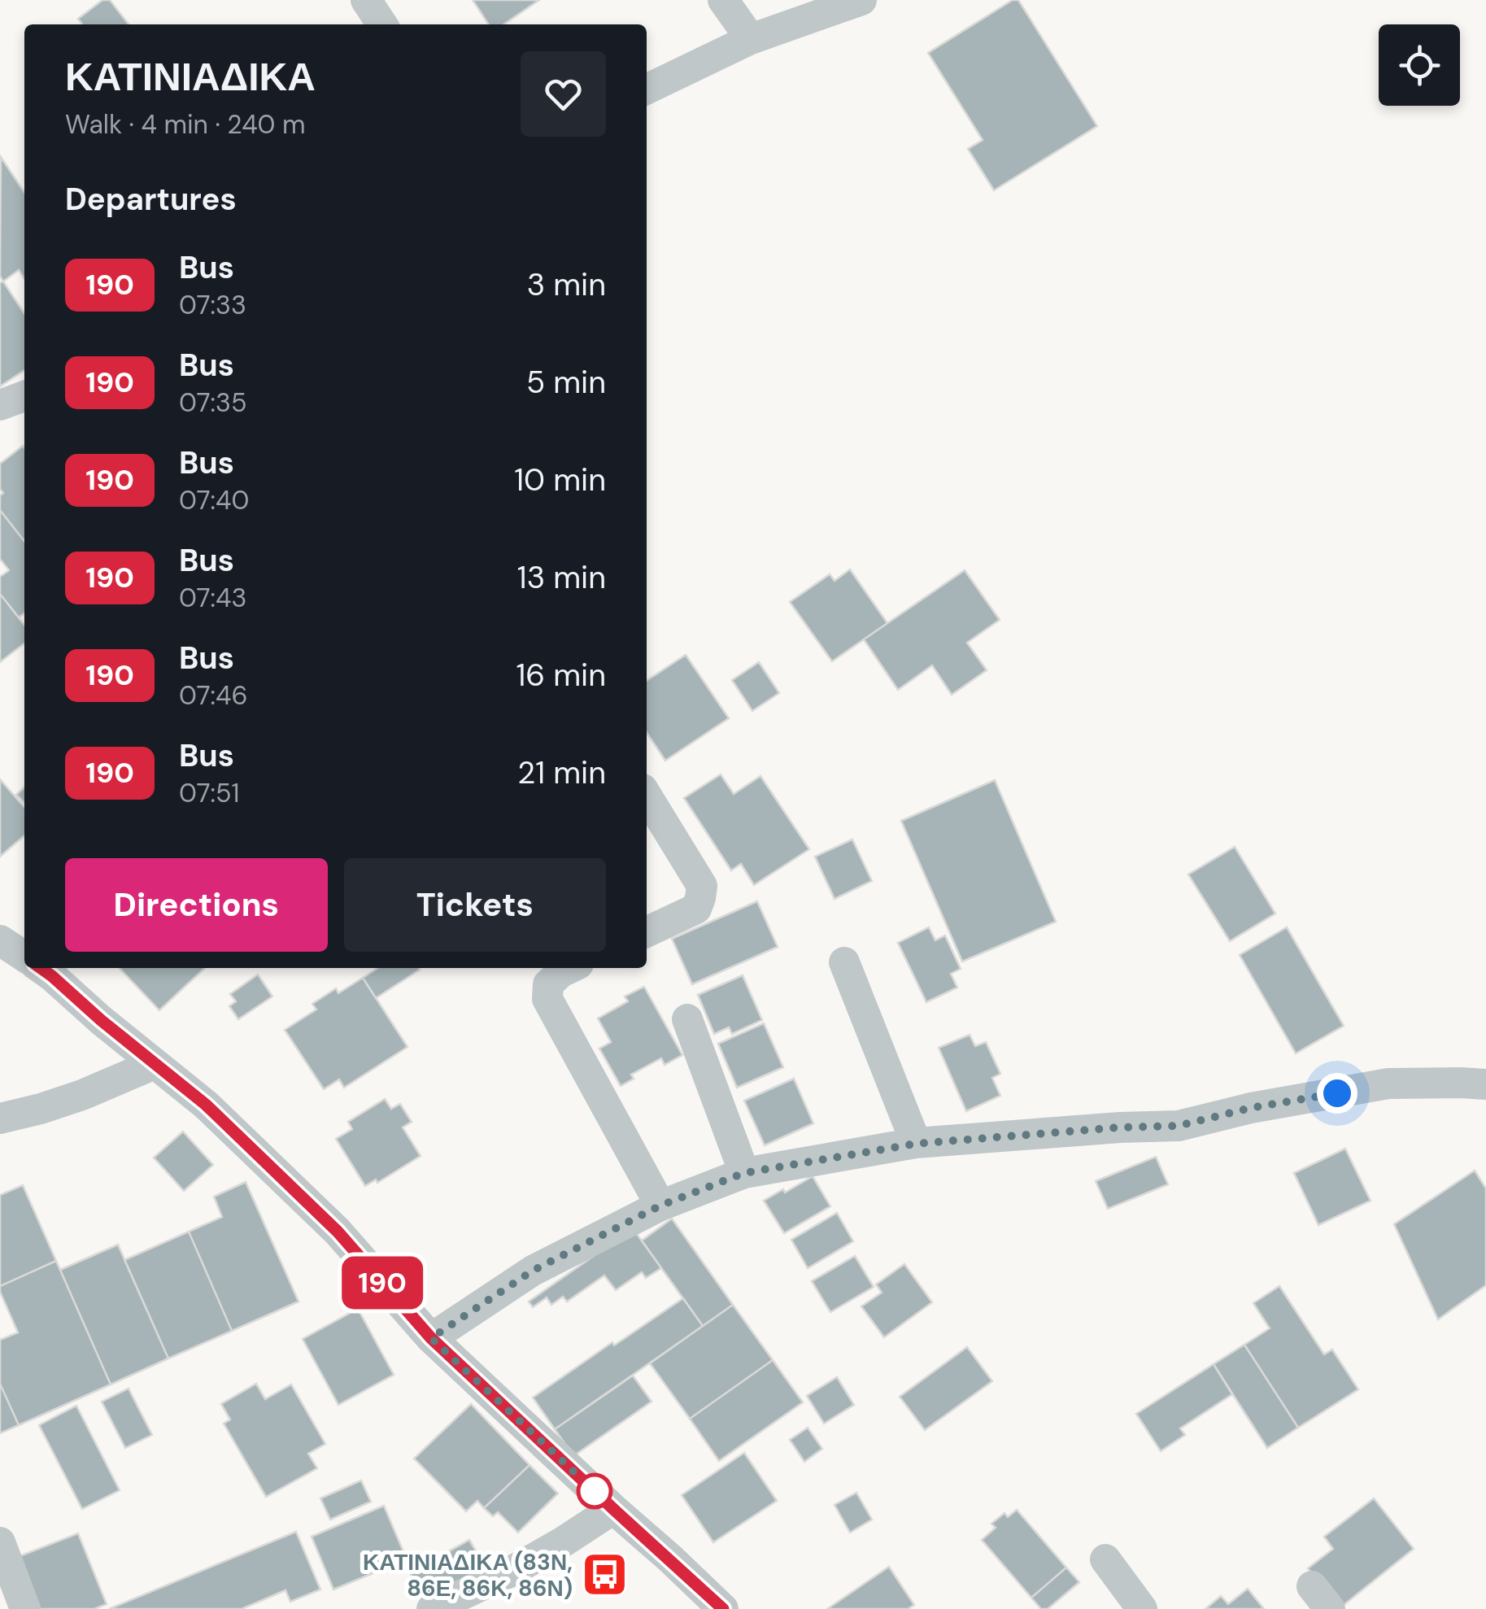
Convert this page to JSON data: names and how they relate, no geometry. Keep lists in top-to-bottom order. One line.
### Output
{"places":{"bus stop":["ΚΑΤΙΝΙΑΔΙΚΑ (83Ν, 86Ε, 86Κ, 86Ν)"]},"lines":["bus line 190"],"page":{"on_map":"190","heading":[["ΚΑΤΙΝΙΑΔΙΚΑ","Walk · 4 min · 240 m"],"Departures"],"list":[{"mark":"190","name":"Bus","note":"07:33","value":"3 min"},{"mark":"190","name":"Bus","note":"07:35","value":"5 min"},{"mark":"190","name":"Bus","note":"07:40","value":"10 min"},{"mark":"190","name":"Bus","note":"07:43","value":"13 min"},{"mark":"190","name":"Bus","note":"07:46","value":"16 min"},{"mark":"190","name":"Bus","note":"07:51","value":"21 min"}],"buttons":["Directions","Tickets"]}}
